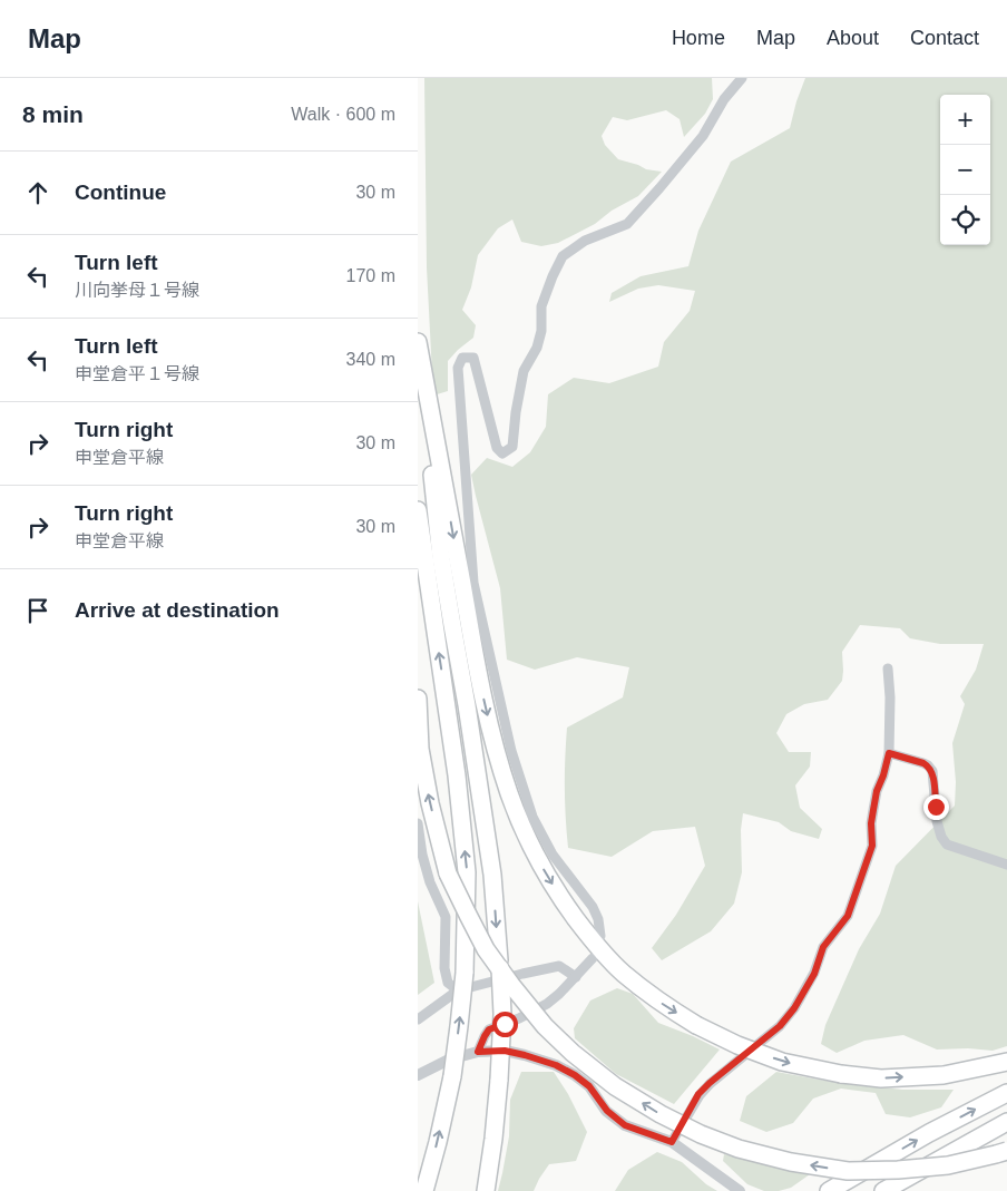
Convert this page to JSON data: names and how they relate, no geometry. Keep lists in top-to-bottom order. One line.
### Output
{"page":{"header":"Map","nav":["Home","Map","About","Contact"],"heading":["8 min","Walk · 600 m"],"map_buttons":["+","−"],"list":[["Continue","30 m"],["Turn left","川向挙母１号線","170 m"],["Turn left","申堂倉平１号線","340 m"],["Turn right","申堂倉平線","30 m"],["Turn right","申堂倉平線","30 m"],"Arrive at destination"]}}
